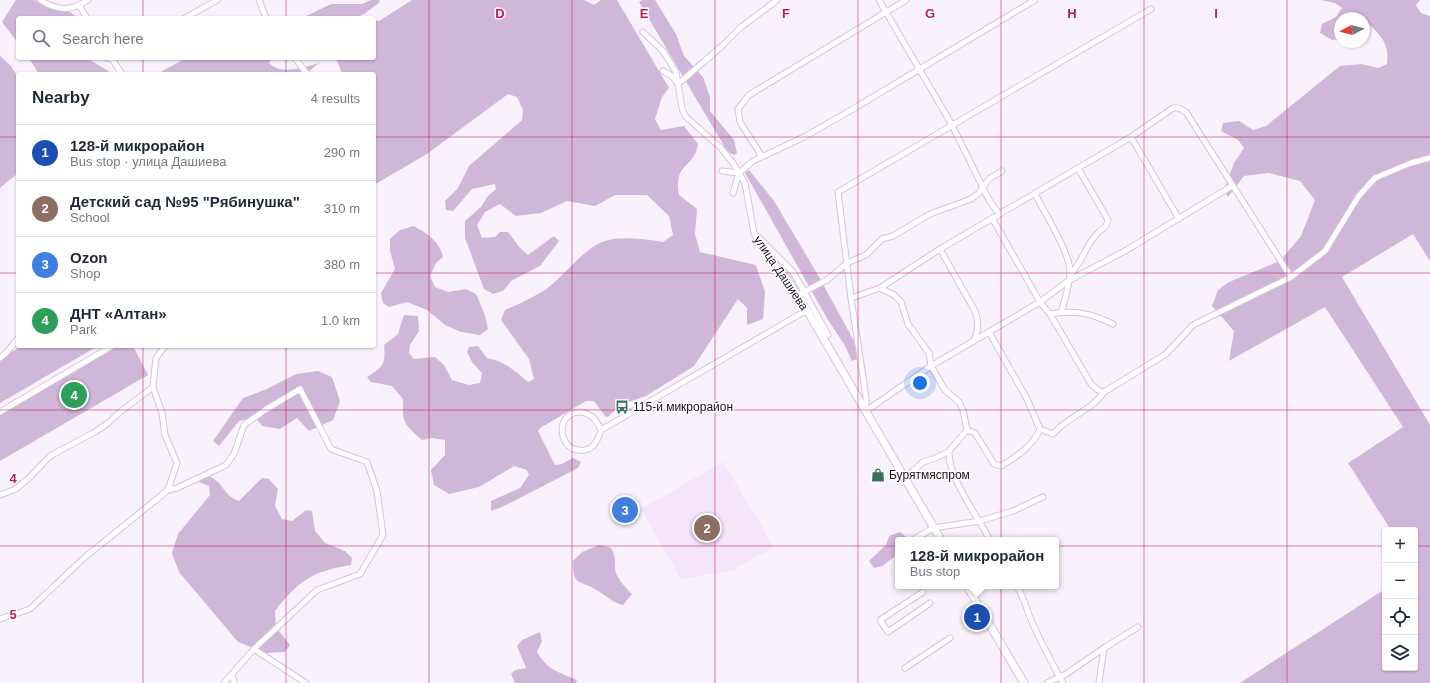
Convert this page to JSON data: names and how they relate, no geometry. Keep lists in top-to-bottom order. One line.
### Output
{"streets":{"street":["улица Дашиева"]},"places":{"bus stop":["115-й микрорайон"],"shop":["Бурятмяспром"]},"north":"left","page":{"search":"Search here","heading":["Nearby","4 results"],"list":[{"mark":"1","name":"128-й микрорайон","note":"Bus stop · улица Дашиева","value":"290 m"},{"mark":"2","name":"Детский сад №95 \"Рябинушка\"","note":"School","value":"310 m"},{"mark":"3","name":"Ozon","note":"Shop","value":"380 m"},{"mark":"4","name":"ДНТ «Алтан»","note":"Park","value":"1.0 km"}],"pins":["4","3","2","1"],"map_buttons":["+","−"],"popup":["128-й микрорайон","Bus stop"]},"grid":{"columns":["D","E","F","G","H","I"],"rows":["4","5"]}}
